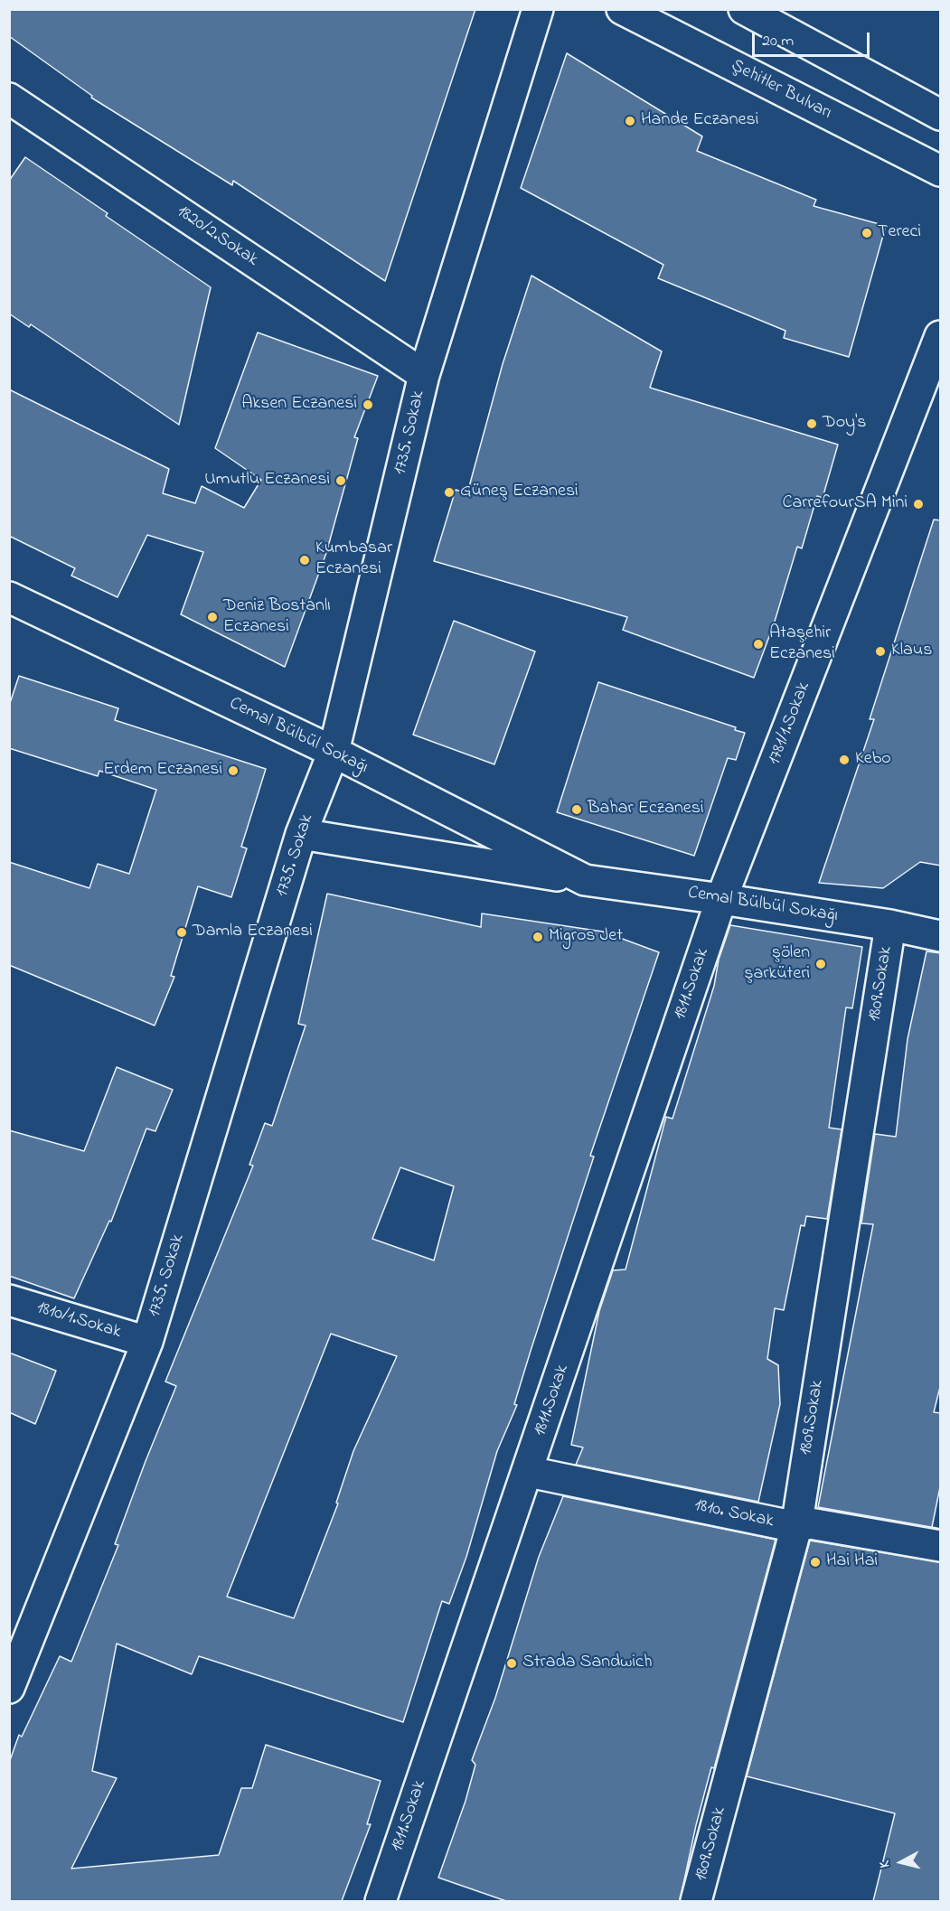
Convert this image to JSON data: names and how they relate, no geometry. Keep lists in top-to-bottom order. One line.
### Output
{"streets":{"street":["Şehitler Bulvarı","1820/2.Sokak","1735. Sokak","1781/1.Sokak","Cemal Bülbül Sokağı","1811.Sokak","1809.Sokak","1810/1.Sokak","1810. Sokak"]},"crossings":[["1820/2.Sokak","1735. Sokak"],["1735. Sokak","Cemal Bülbül Sokağı"],["1735. Sokak","1810/1.Sokak"],["1781/1.Sokak","Cemal Bülbül Sokağı"],["1781/1.Sokak","1811.Sokak"],["Cemal Bülbül Sokağı","1811.Sokak"],["Cemal Bülbül Sokağı","1809.Sokak"],["1811.Sokak","1810. Sokak"],["1809.Sokak","1810. Sokak"]],"places":["Hande Eczanesi","Tereci","Aksen Eczanesi","Doy's","Umutlu Eczanesi","Güneş Eczanesi","CarrefourSA Mini","Kumbasar Eczanesi","Deniz Bostanlı Eczanesi","Ataşehir Eczanesi","Klaus","Kebo","Erdem Eczanesi","Bahar Eczanesi","Damla Eczanesi","Migros Jet","şölen şarküteri","Hai Hai","Strada Sandwich"],"scale_bar":"20 m","north":"left"}
